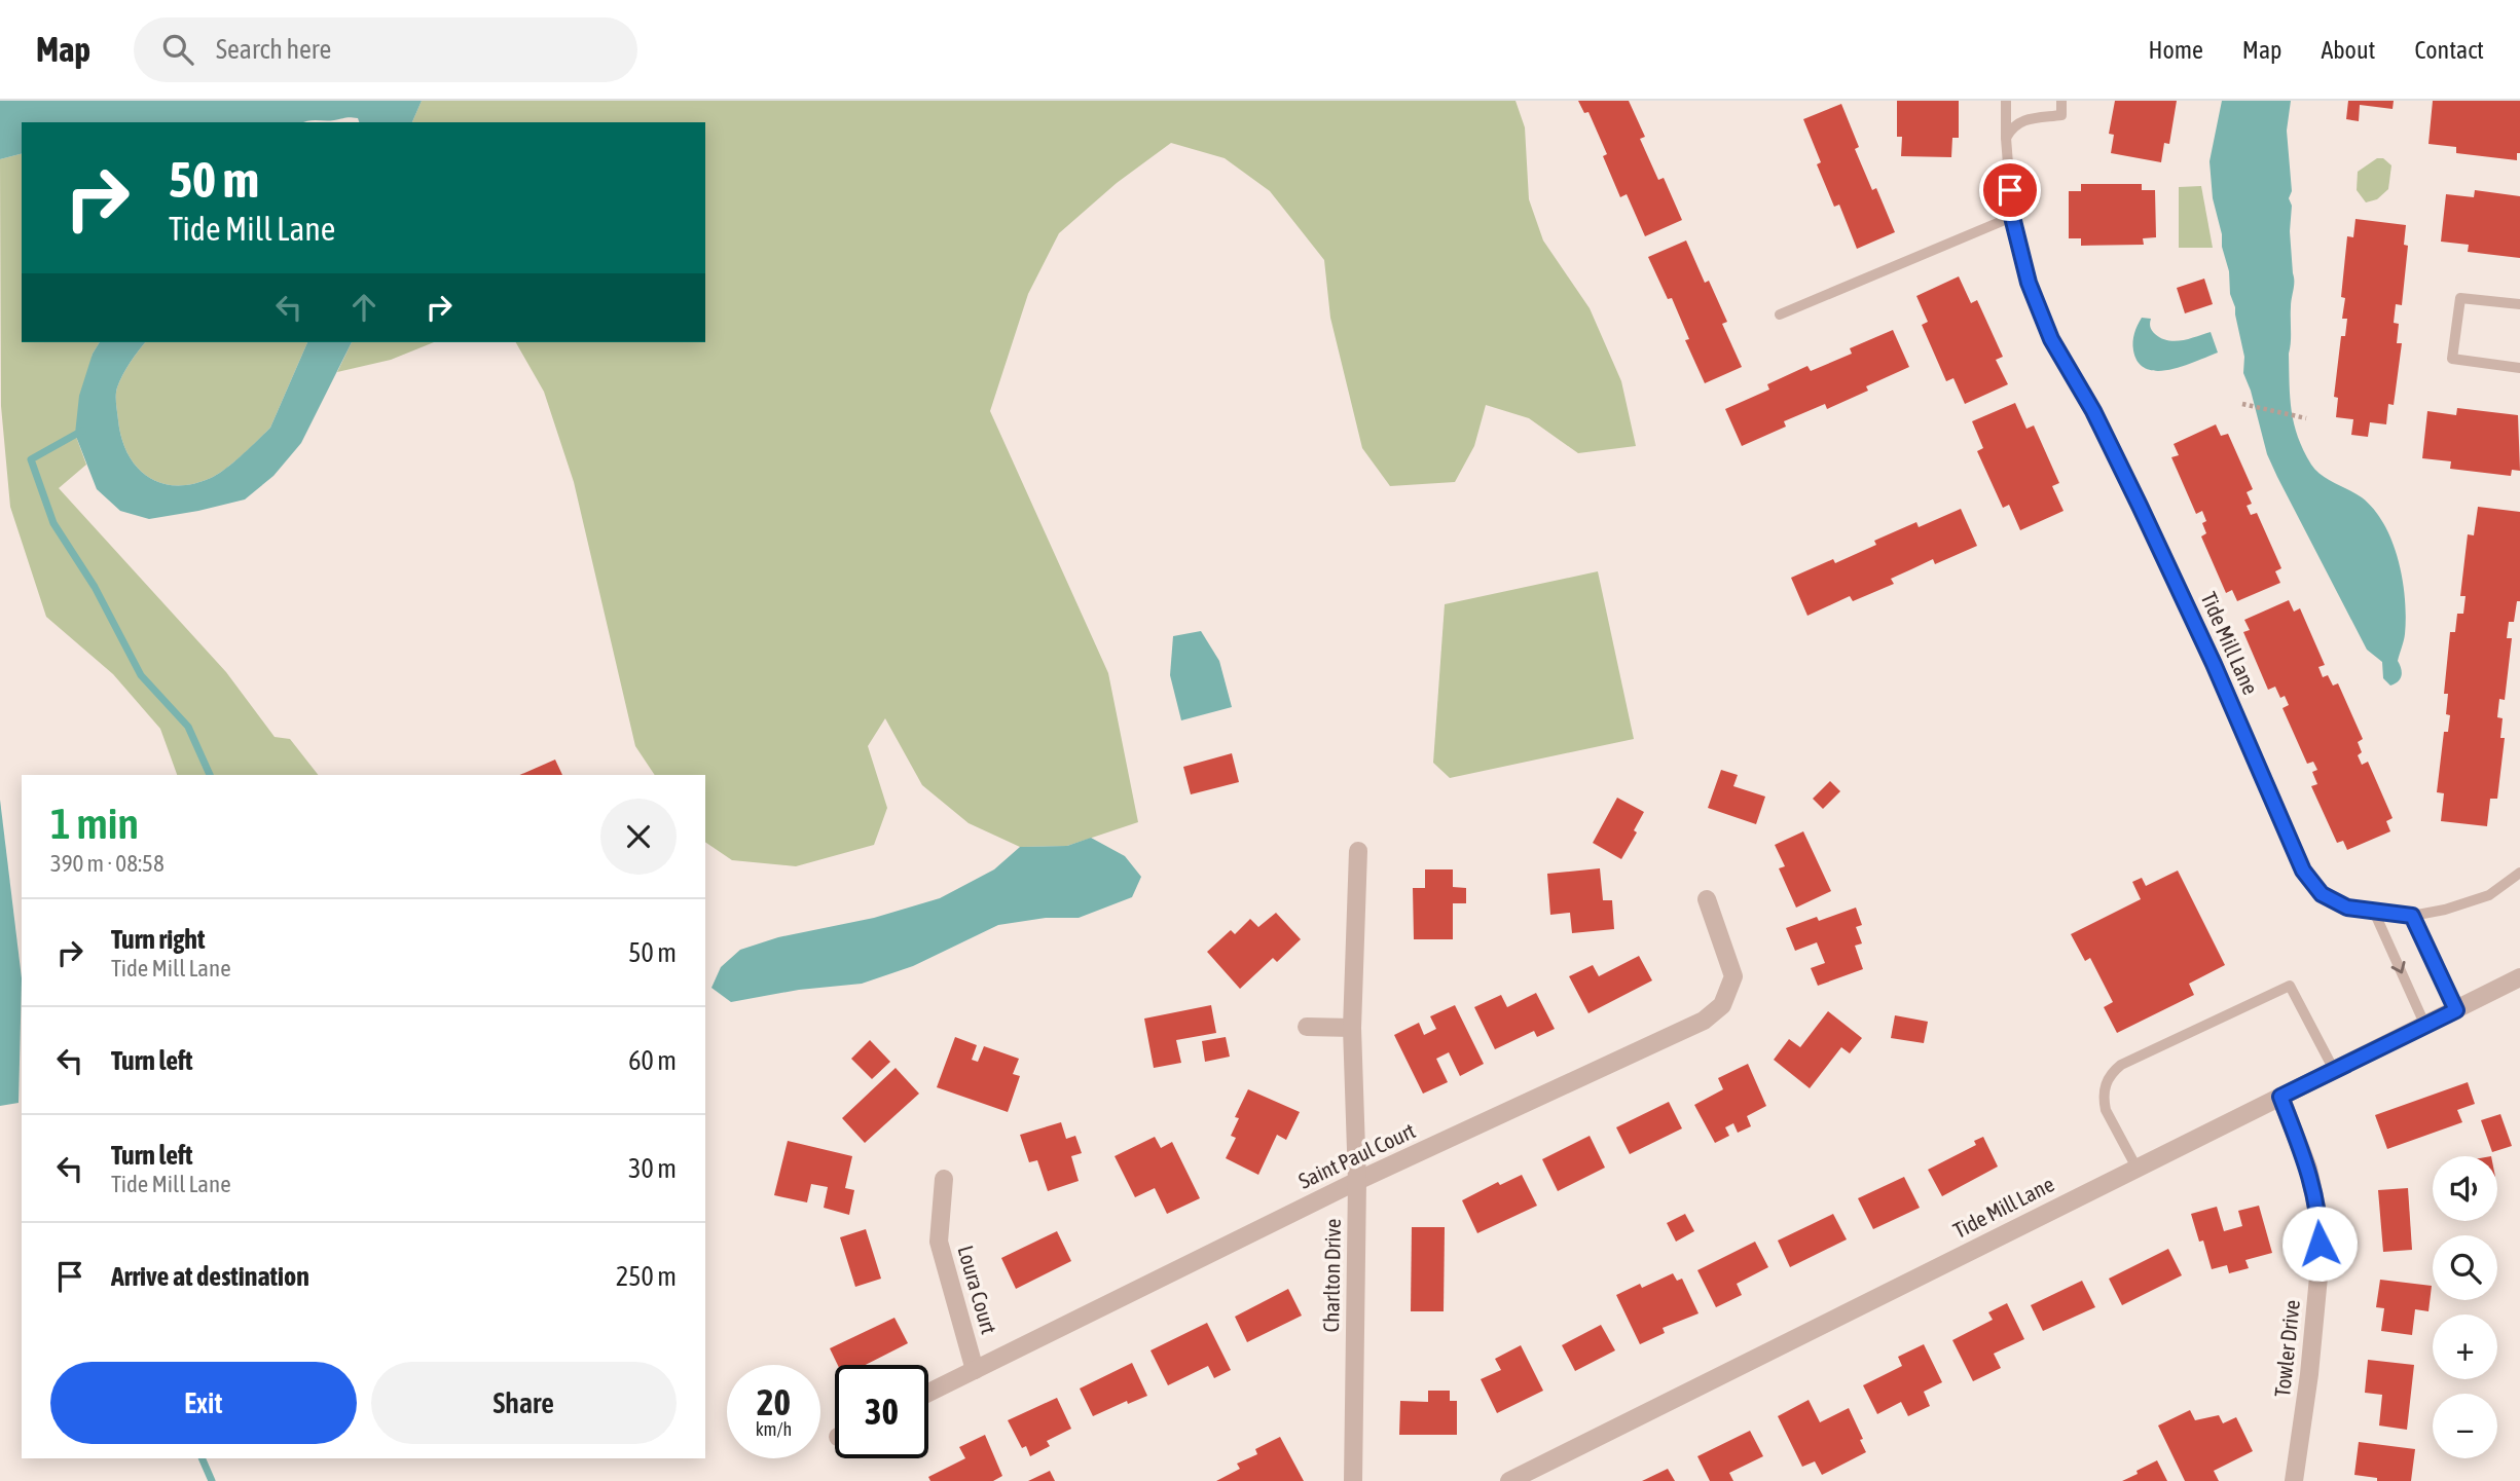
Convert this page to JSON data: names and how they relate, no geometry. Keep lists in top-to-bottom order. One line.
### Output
{"streets":{"street":["Tide Mill Lane","Saint Paul Court","Charlton Drive","Loura Court","Towler Drive"]},"crossings":[["Tide Mill Lane","Towler Drive"],["Saint Paul Court","Charlton Drive"],["Saint Paul Court","Loura Court"]],"page":{"header":"Map","search":"Search here","nav":["Home","Map","About","Contact"],"turn":["50 m","Tide Mill Lane"],"heading":["1 min","390 m · 08:58"],"list":[{"name":"Turn right","note":"Tide Mill Lane","value":"50 m"},{"name":"Turn left","value":"60 m"},{"name":"Turn left","note":"Tide Mill Lane","value":"30 m"},{"name":"Arrive at destination","value":"250 m"}],"map_buttons":["+","−"],"buttons":["Exit","Share"],"speed":"20 km/h","limit":"30"}}
